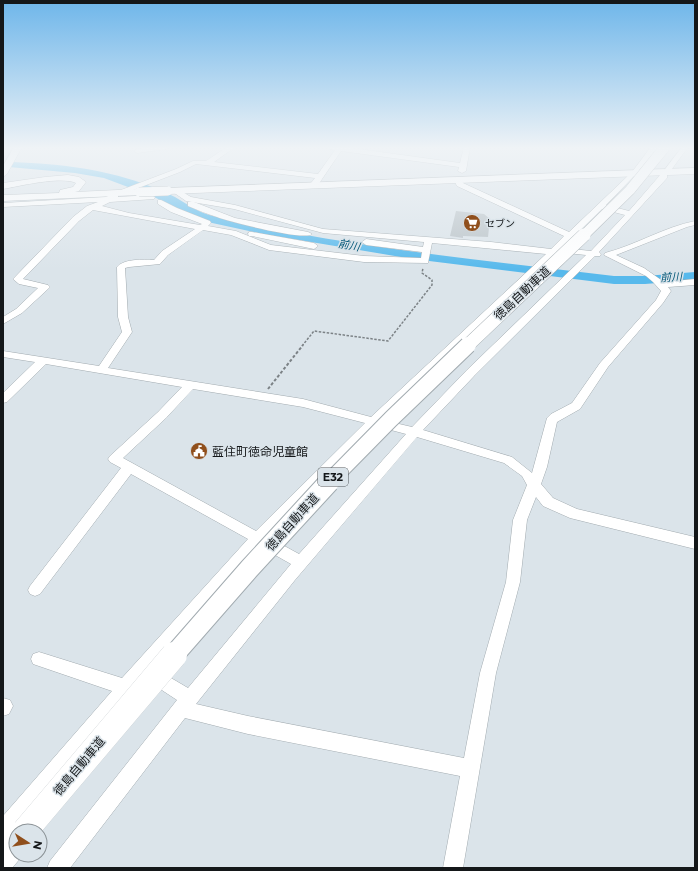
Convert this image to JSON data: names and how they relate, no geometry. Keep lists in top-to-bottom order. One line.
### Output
{"streets":{"highway":["徳島自動車道","E32"]},"water":["前川"],"places":{"supermarket":["セブン"],"public building":["藍住町徳命児童館"]},"north":"right"}
